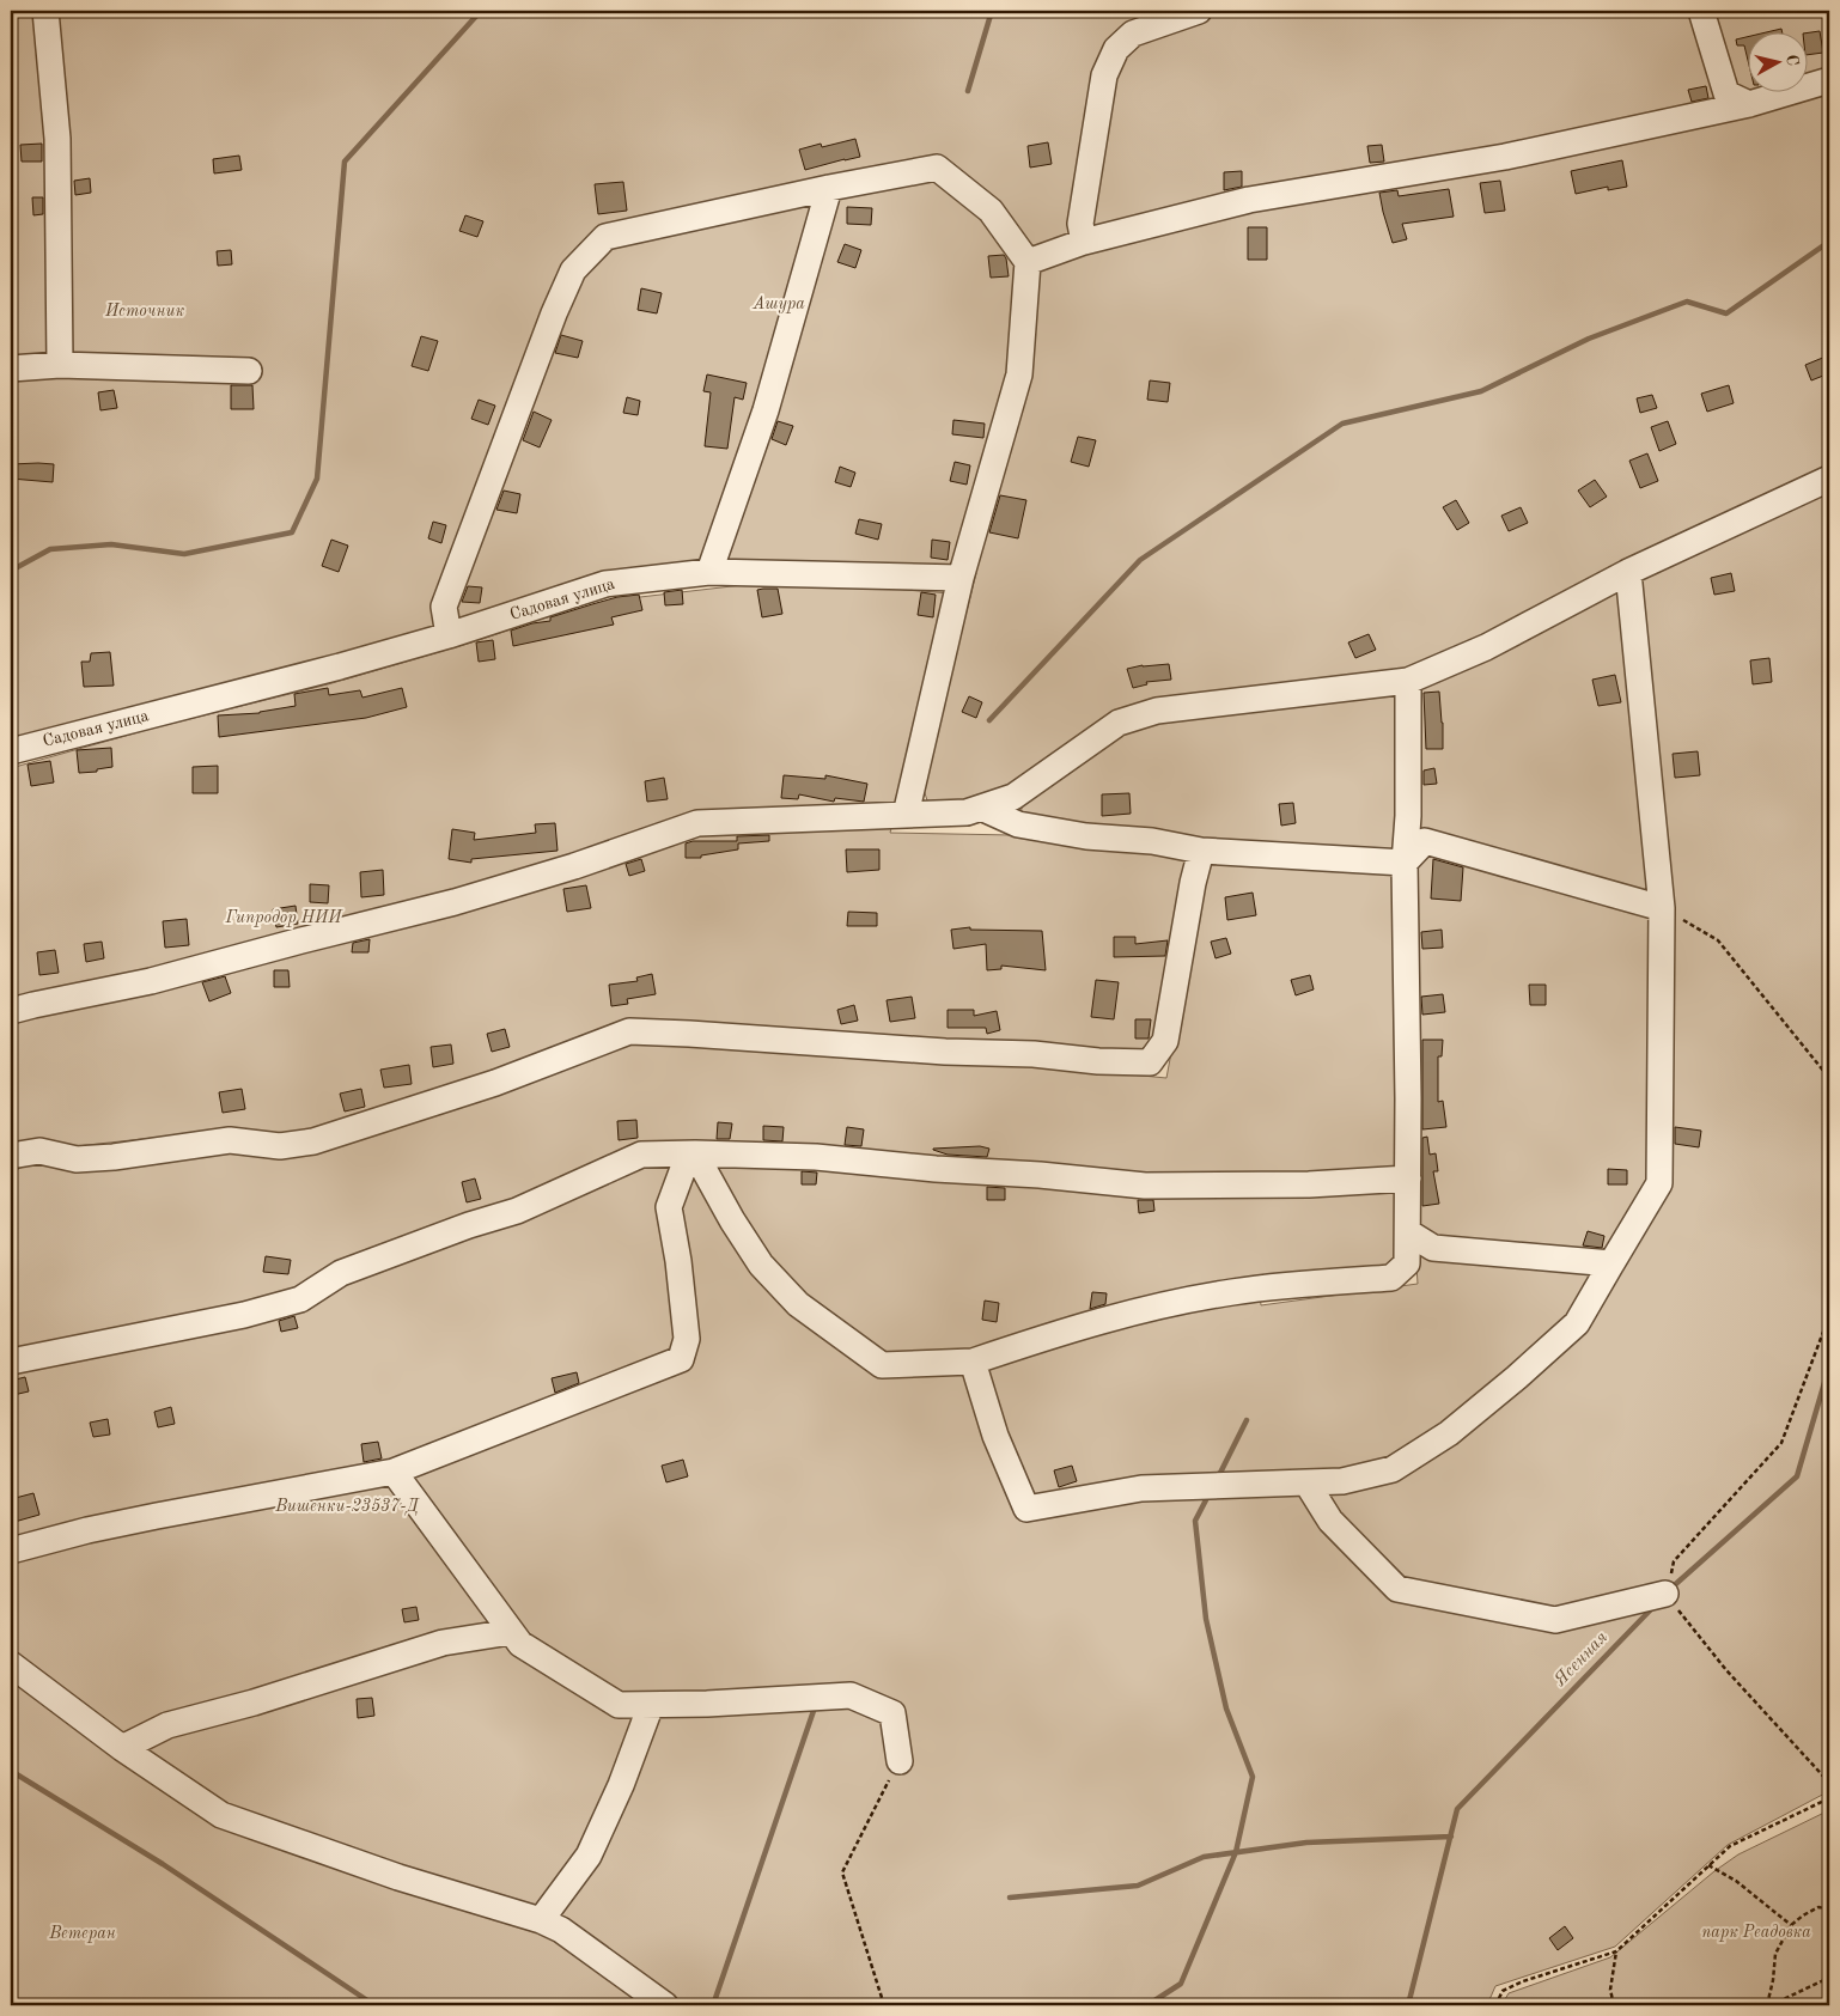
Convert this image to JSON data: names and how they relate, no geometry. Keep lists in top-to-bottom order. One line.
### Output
{"streets":{"street":["Садовая улица"]},"water":["Ясенная"],"parks":["Ашура","Источник","Гипродор НИИ","Вишенки-23537-Д","парк Реадовка","Ветеран"],"north":"right"}
